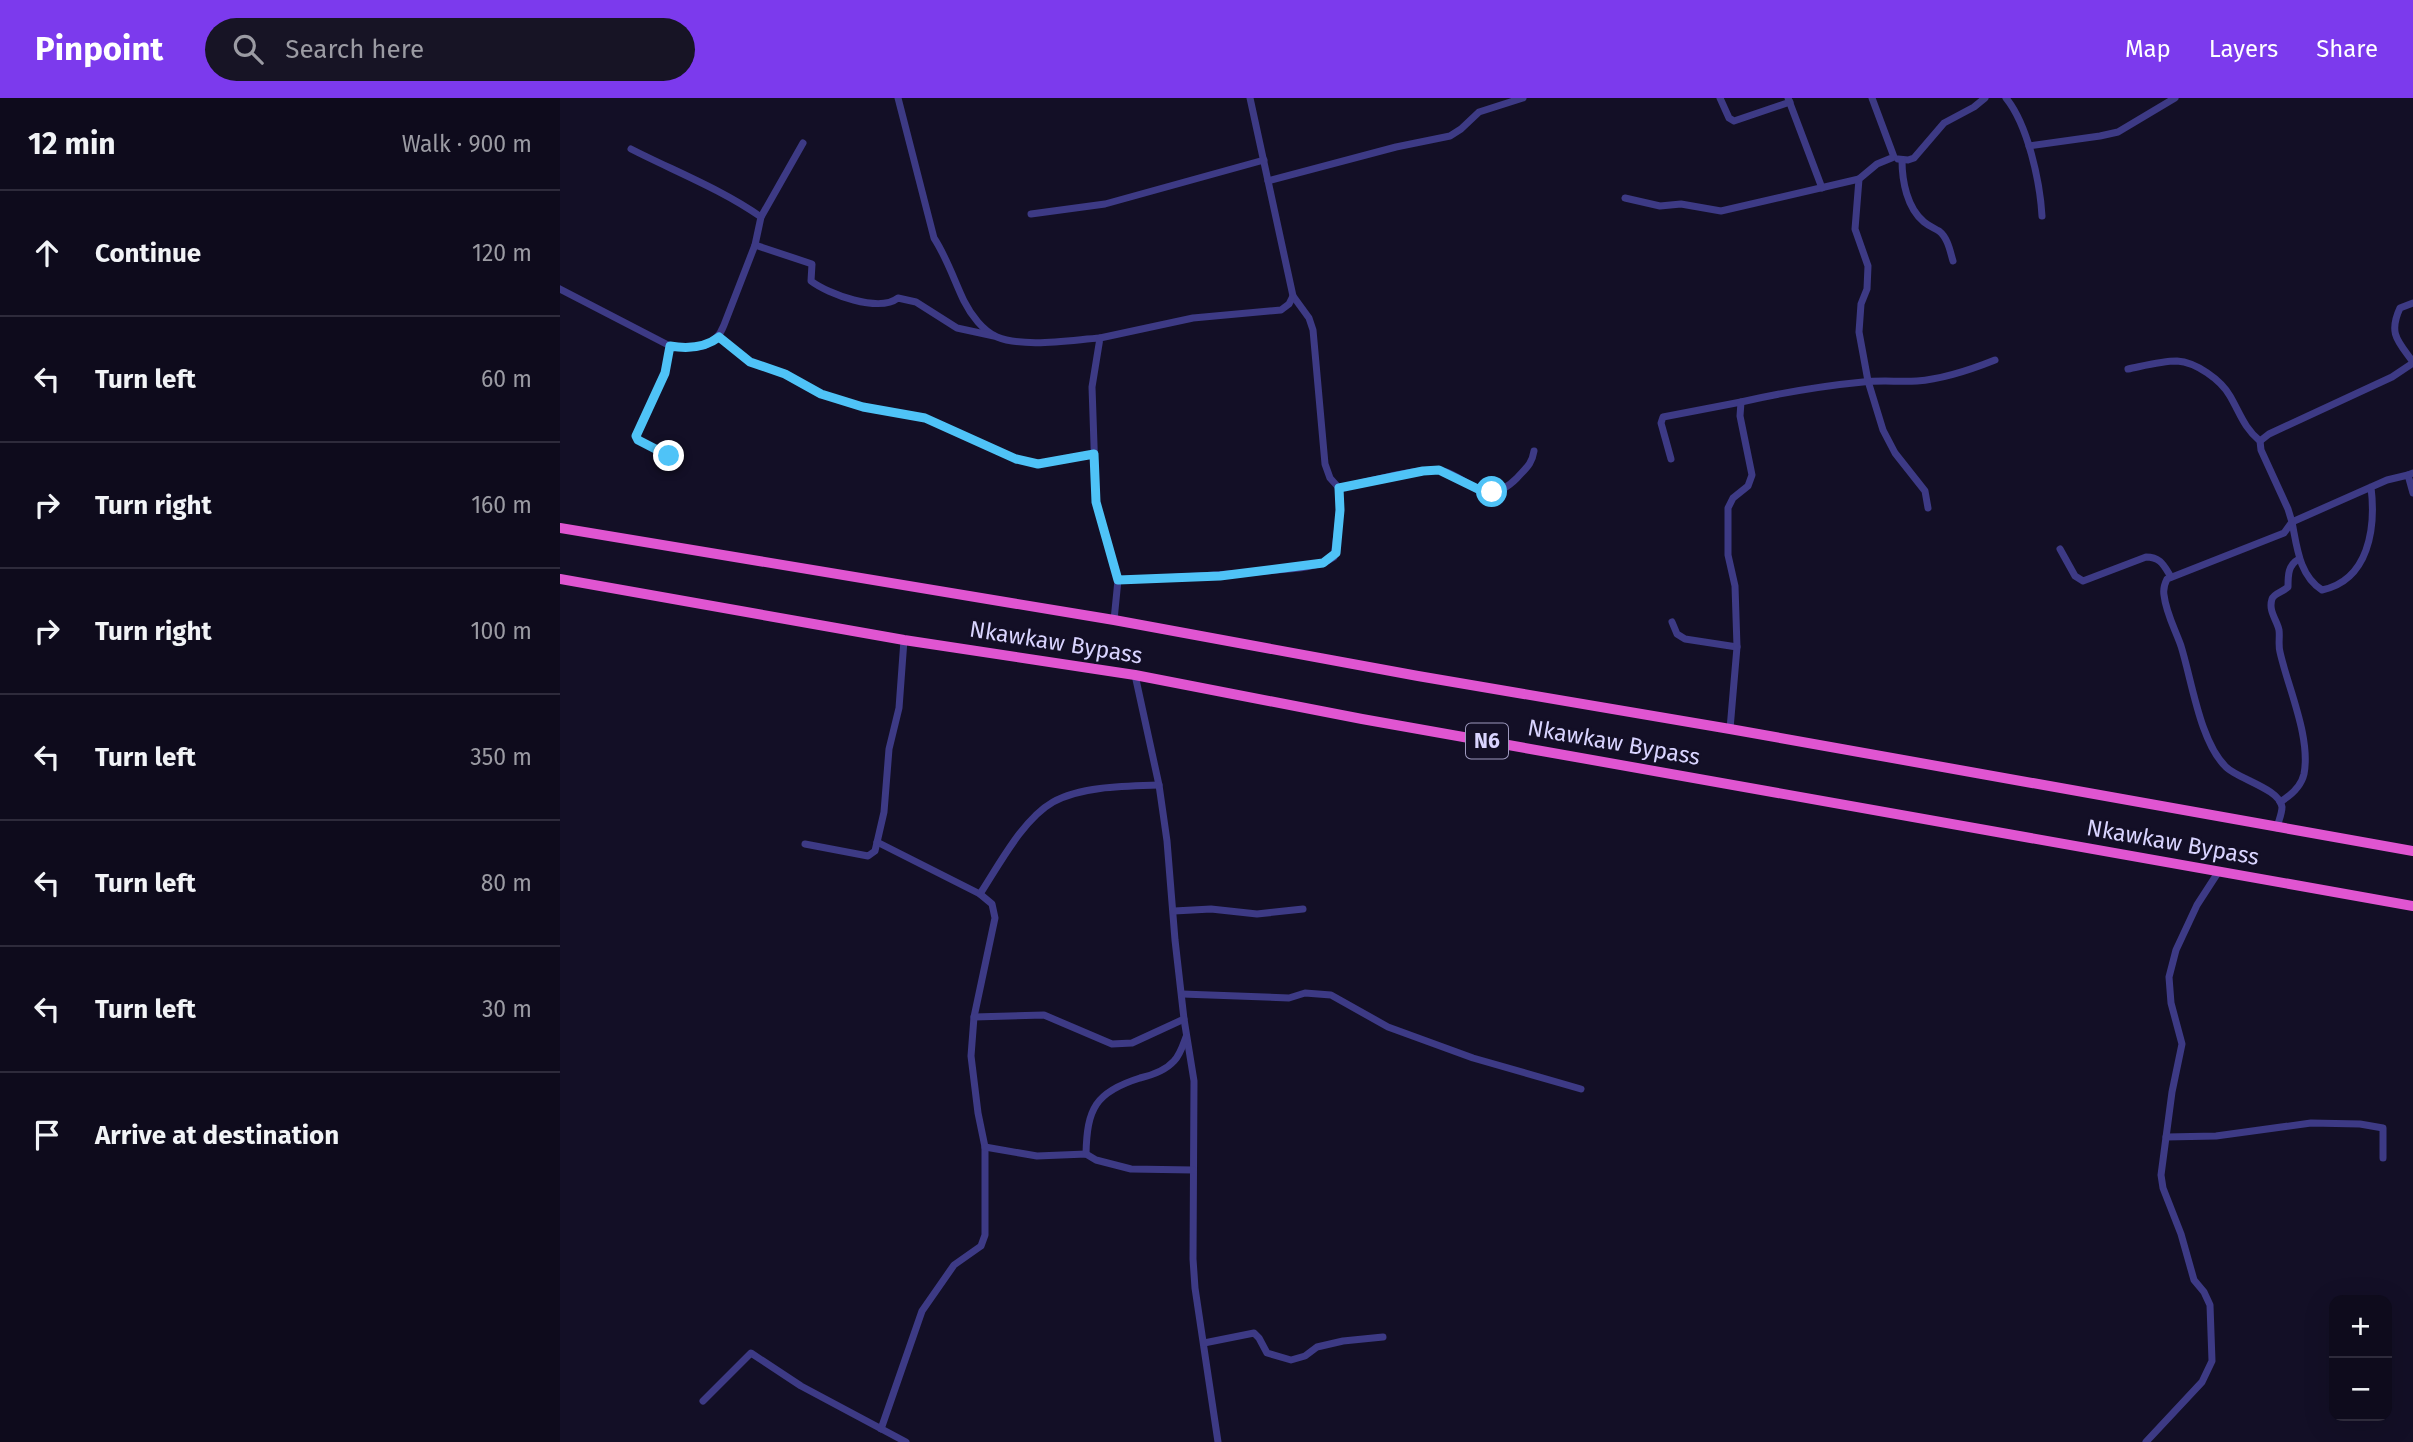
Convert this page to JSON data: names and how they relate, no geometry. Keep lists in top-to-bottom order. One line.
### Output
{"streets":{"highway":["Nkawkaw Bypass","N6"]},"page":{"header":"Pinpoint","search":"Search here","nav":["Map","Layers","Share"],"heading":["12 min","Walk · 900 m"],"list":[["Continue","120 m"],["Turn left","60 m"],["Turn right","160 m"],["Turn right","100 m"],["Turn left","350 m"],["Turn left","80 m"],["Turn left","30 m"],"Arrive at destination"],"map_buttons":["+","−"]}}
